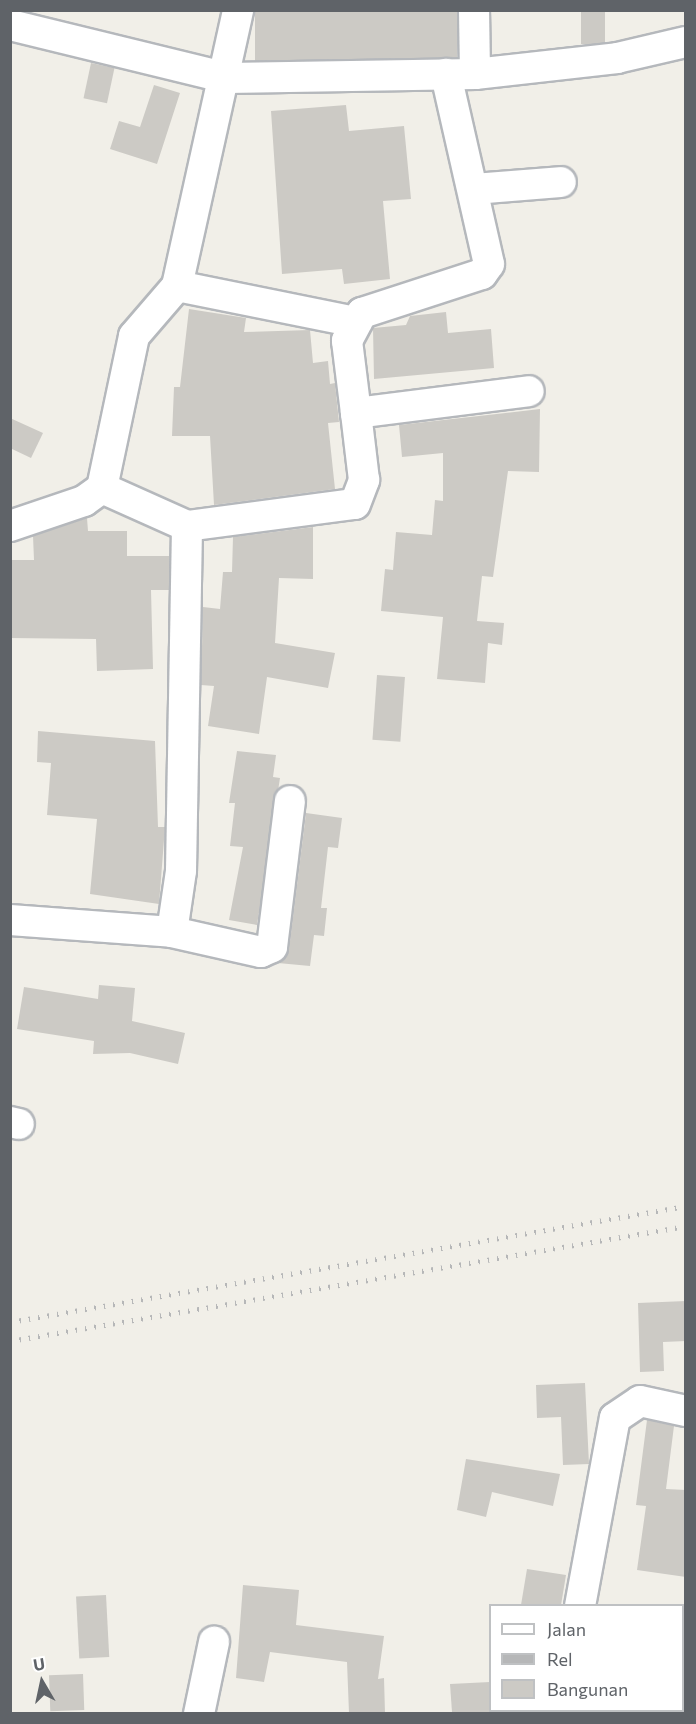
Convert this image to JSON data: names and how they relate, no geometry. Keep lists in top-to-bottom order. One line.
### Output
{"legend":["Jalan","Rel","Bangunan"],"north":"top"}
